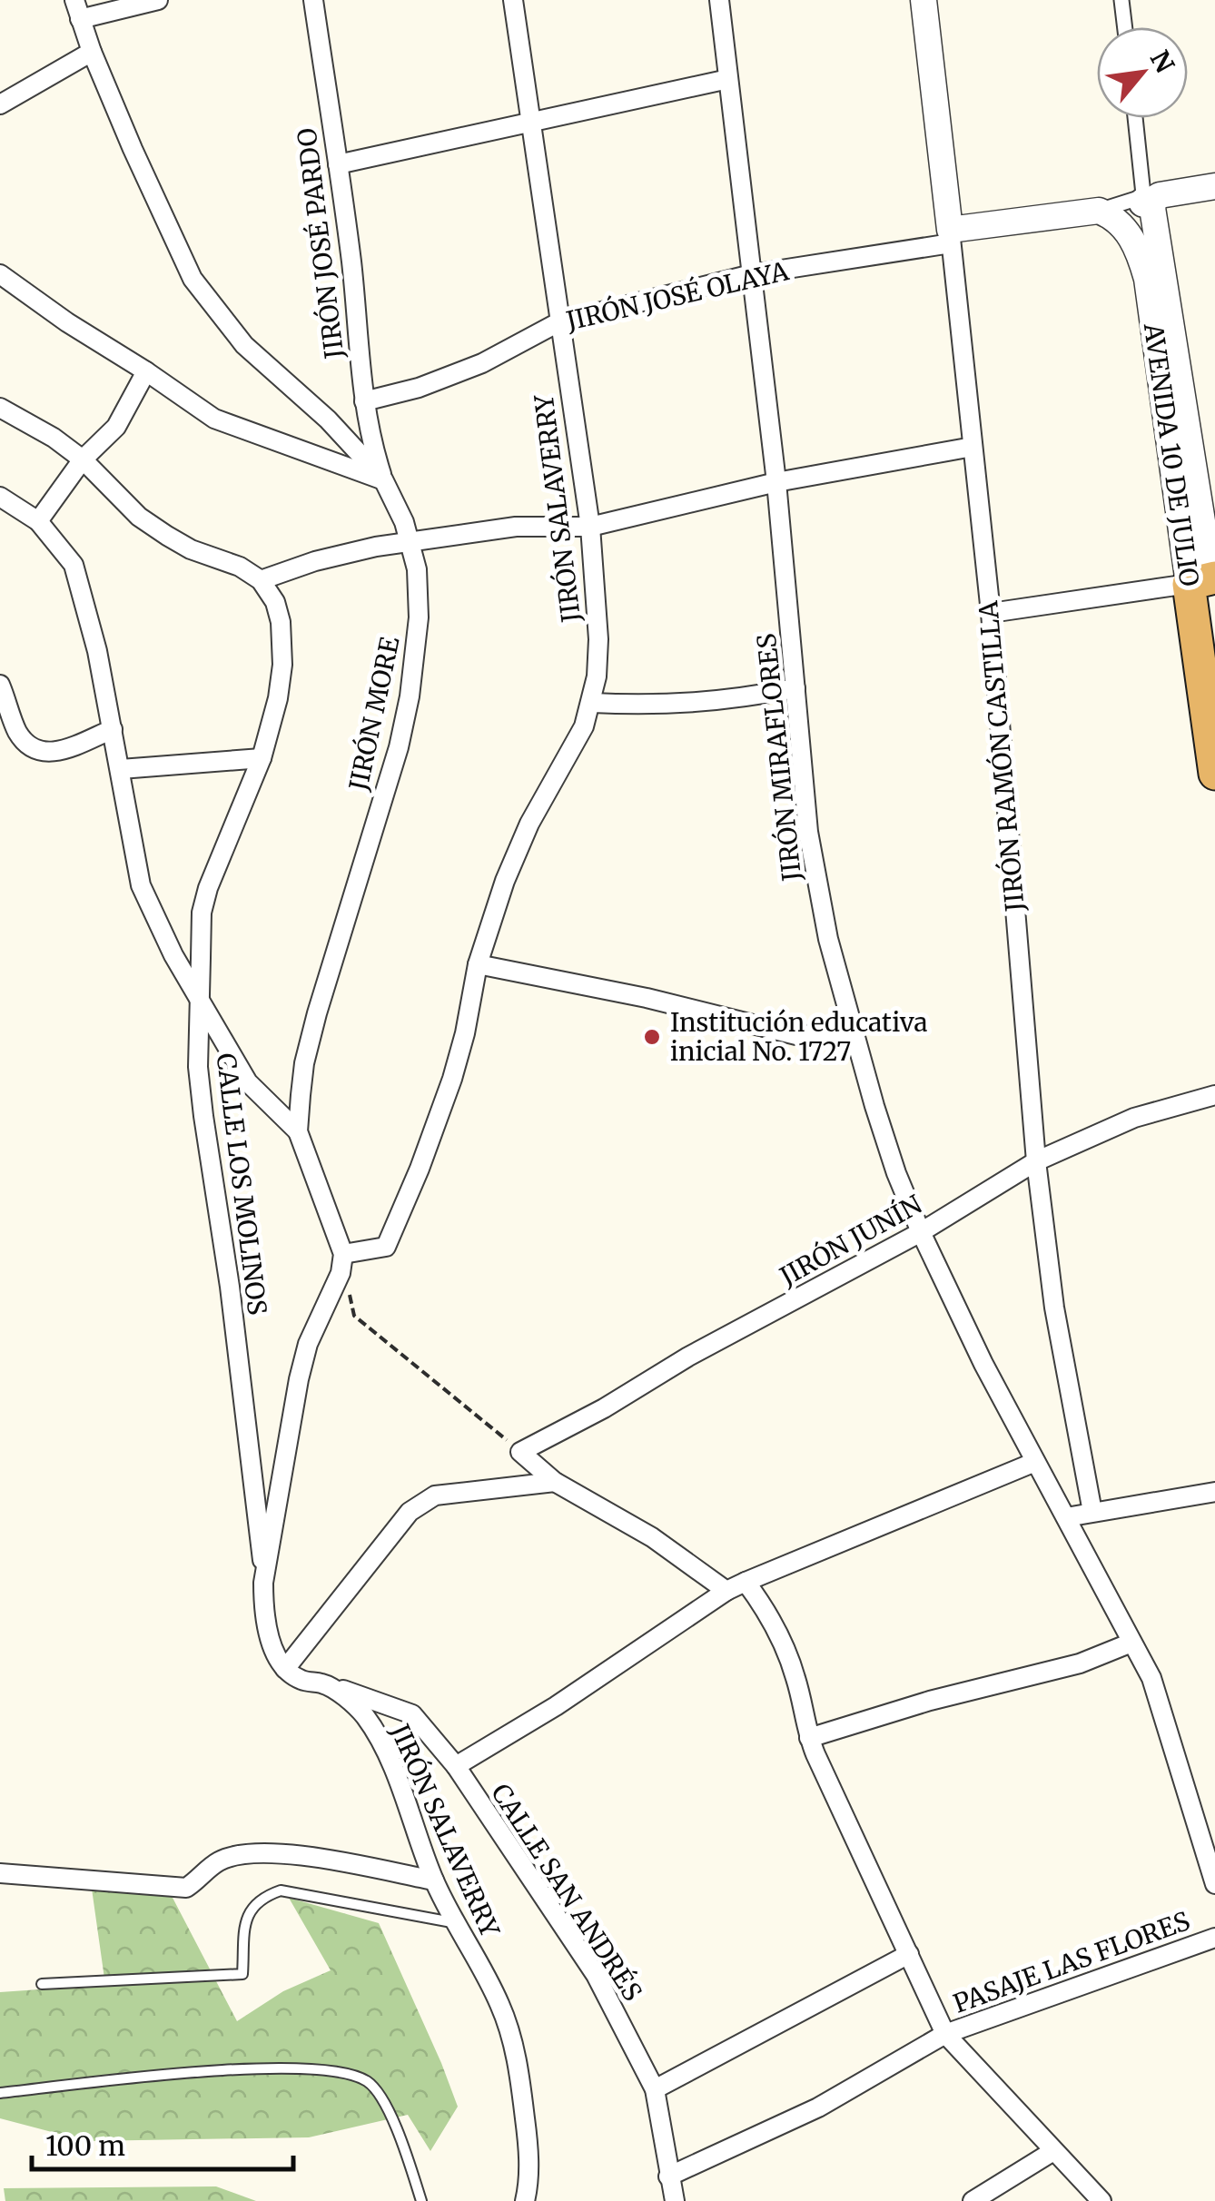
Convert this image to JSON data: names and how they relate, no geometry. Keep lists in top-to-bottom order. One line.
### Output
{"streets":{"highway":["AVENIDA 10 DE JULIO"],"street":["JIRÓN JOSÉ PARDO","JIRÓN JOSÉ OLAYA","JIRÓN SALAVERRY","JIRÓN MORE","JIRÓN RAMÓN CASTILLA","JIRÓN MIRAFLORES","CALLE LOS MOLINOS","JIRÓN JUNÍN","CALLE SAN ANDRÉS","PASAJE LAS FLORES"]},"crossings":[["JIRÓN JOSÉ PARDO","JIRÓN JOSÉ OLAYA"],["JIRÓN JOSÉ PARDO","JIRÓN MORE"],["JIRÓN JOSÉ OLAYA","AVENIDA 10 DE JULIO"],["JIRÓN JOSÉ OLAYA","JIRÓN SALAVERRY"],["JIRÓN JOSÉ OLAYA","JIRÓN RAMÓN CASTILLA"],["JIRÓN JOSÉ OLAYA","JIRÓN MIRAFLORES"],["JIRÓN SALAVERRY","JIRÓN MORE"],["JIRÓN SALAVERRY","CALLE SAN ANDRÉS"],["JIRÓN RAMÓN CASTILLA","JIRÓN JUNÍN"],["JIRÓN MIRAFLORES","JIRÓN JUNÍN"],["CALLE SAN ANDRÉS","PASAJE LAS FLORES"]],"places":["Institución educativa inicial No. 1727"],"scale_bar":"100 m","north":"top right"}
